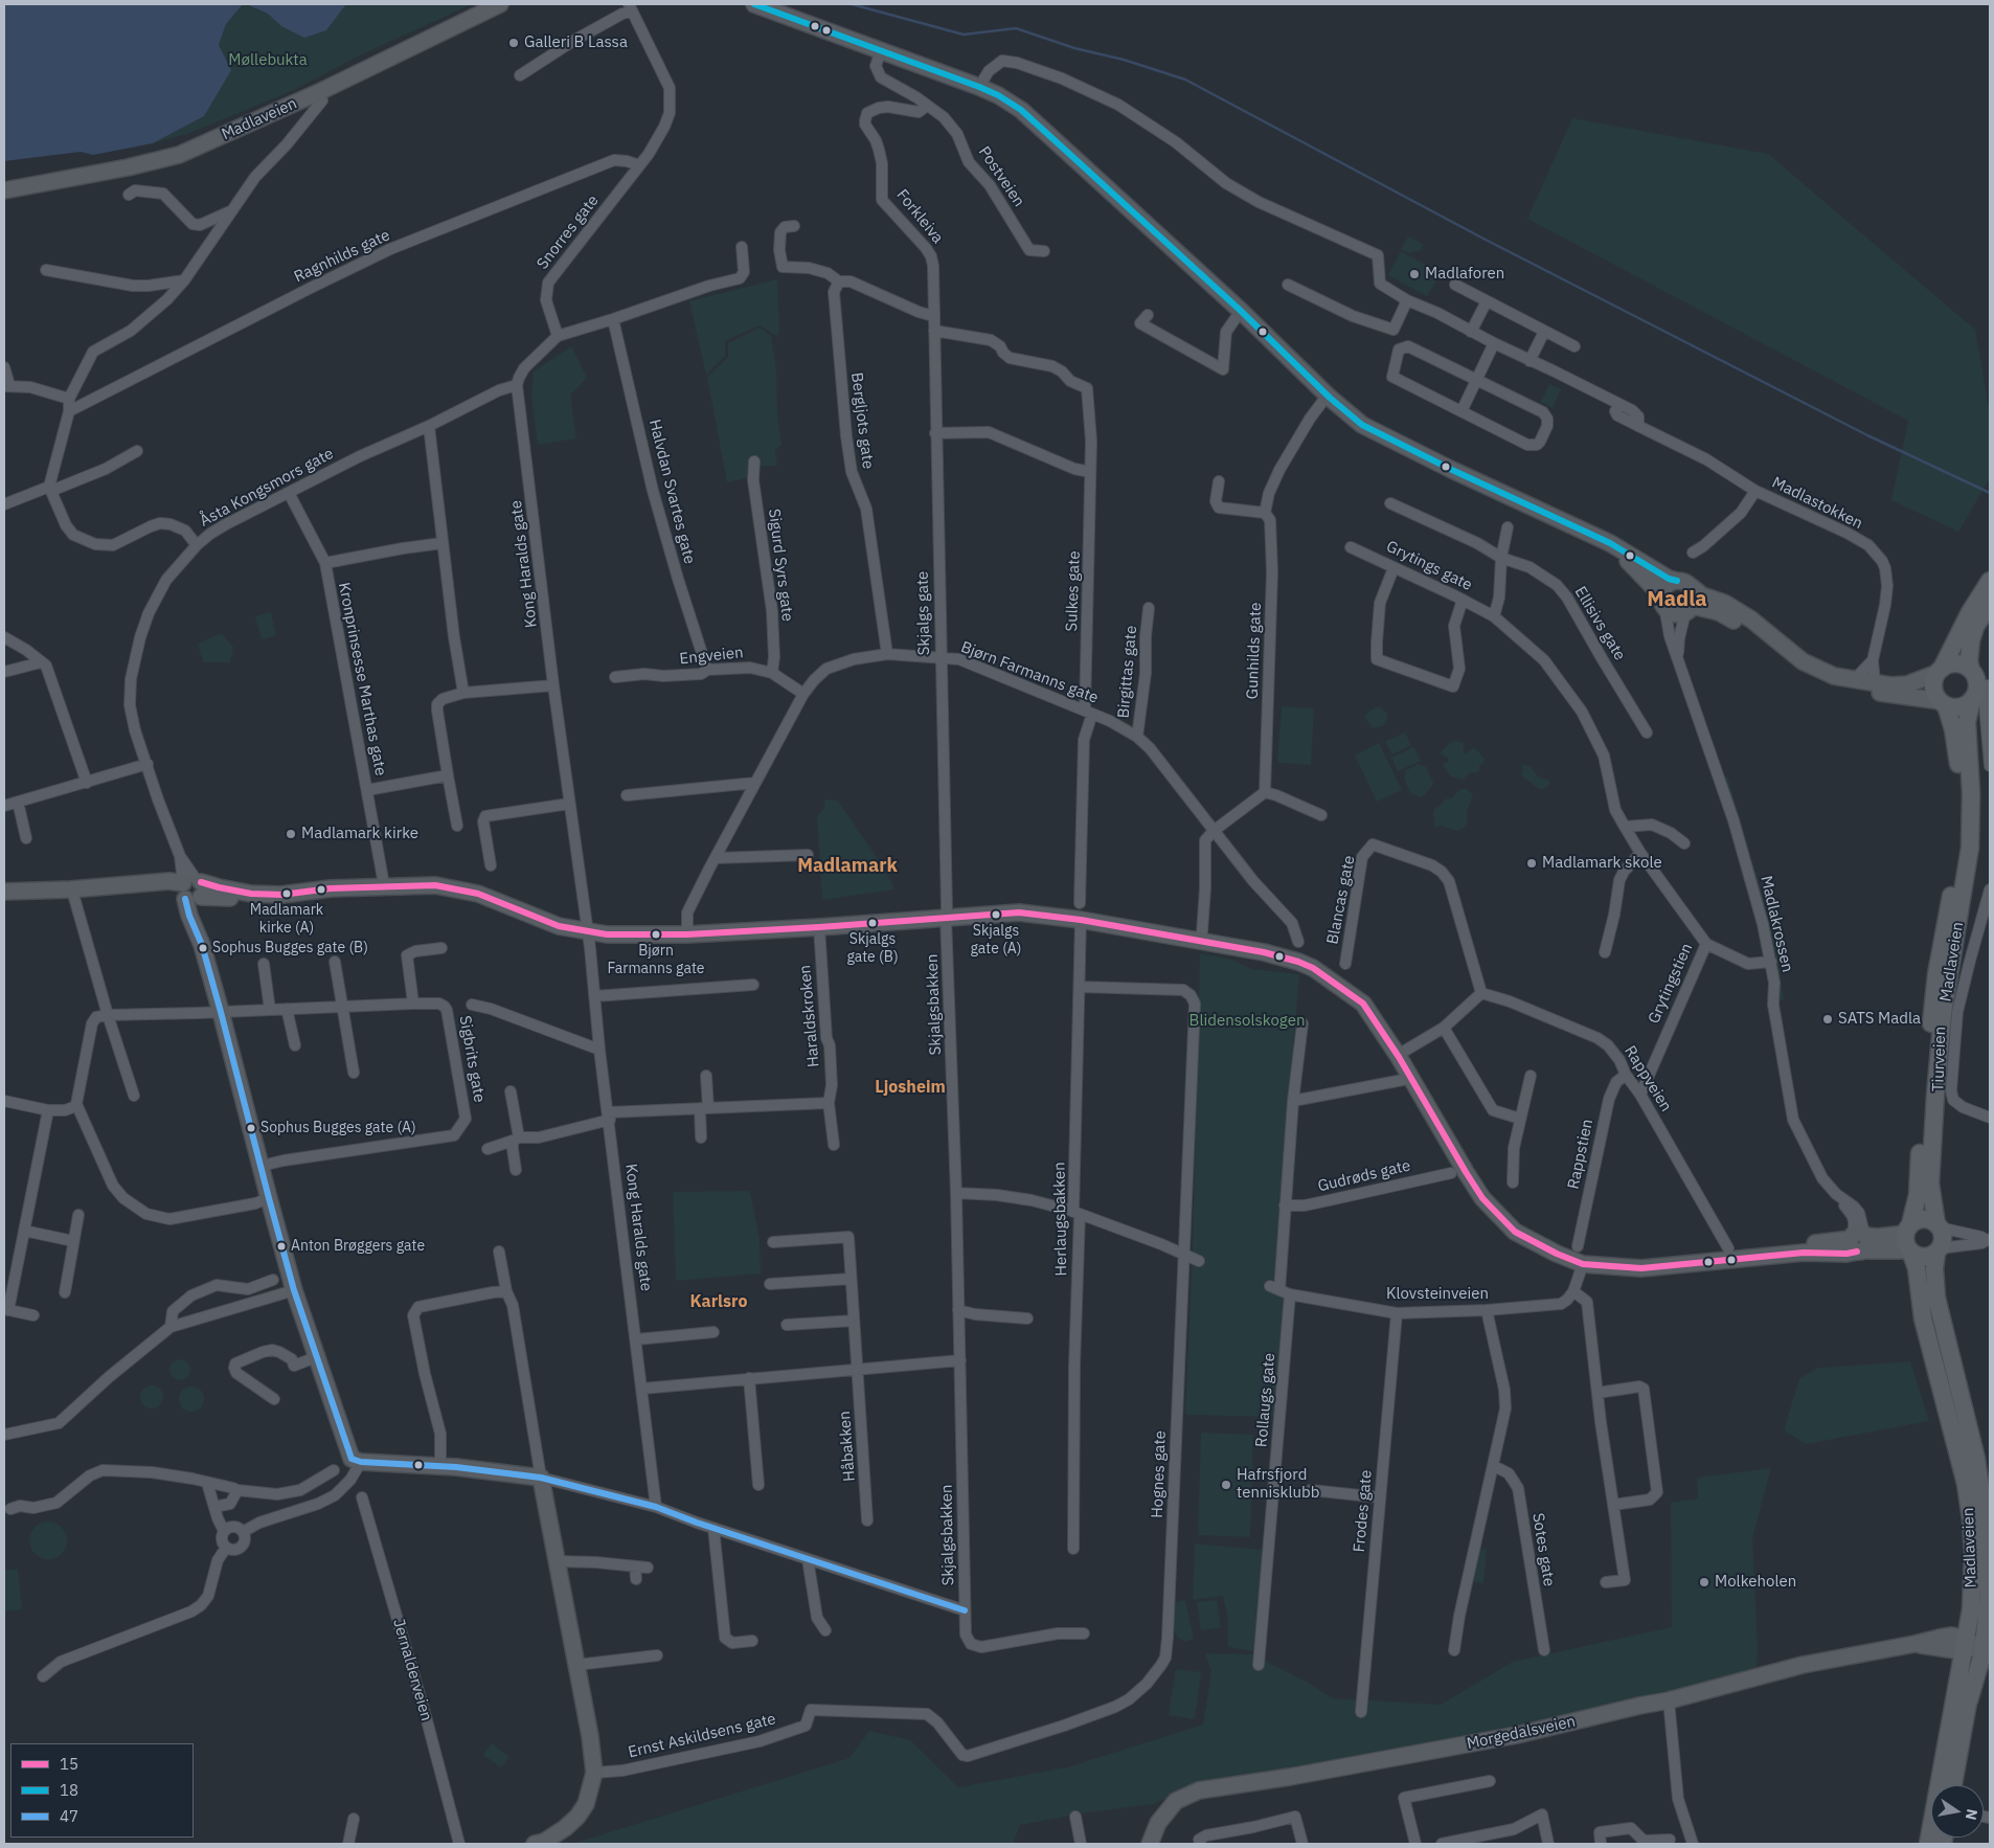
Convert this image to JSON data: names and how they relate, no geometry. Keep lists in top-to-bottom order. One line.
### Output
{"streets":{"main road":["Madlaveien","Morgedalsveien"],"street":["Postveien","Forkleiva","Snorres gate","Ragnhilds gate","Bergljots gate","Åsta Kongsmors gate","Halvdan Svartes gate","Madlastokken","Kong Haralds gate","Sigurd Syrs gate","Grytings gate","Sulkes gate","Skjalgs gate","Ellisivs gate","Gunhilds gate","Engveien","Birgittas gate","Bjørn Farmanns gate","Kronprinsesse Marthas gate","Blancas gate","Madlakrossen","Grytingstien","Skjalgsbakken","Haraldskroken","Sigbrits gate","Tiurveien","Rappveien","Rappstien","Gudrøds gate","Herlaugsbakken","Klovsteinveien","Rollaugs gate","Håbakken","Hognes gate","Frodes gate","Sotes gate","Jernalderveien","Ernst Askildsens gate"]},"crossings":[["Madlaveien","Morgedalsveien"],["Postveien","Forkleiva"],["Forkleiva","Skjalgs gate"],["Snorres gate","Ragnhilds gate"],["Bergljots gate","Bjørn Farmanns gate"],["Åsta Kongsmors gate","Kong Haralds gate"],["Åsta Kongsmors gate","Kronprinsesse Marthas gate"],["Halvdan Svartes gate","Engveien"],["Sigurd Syrs gate","Engveien"],["Grytings gate","Madlakrossen"],["Grytings gate","Grytingstien"],["Sulkes gate","Skjalgs gate"],["Sulkes gate","Bjørn Farmanns gate"],["Skjalgs gate","Bjørn Farmanns gate"],["Skjalgs gate","Skjalgsbakken"],["Engveien","Bjørn Farmanns gate"],["Birgittas gate","Bjørn Farmanns gate"],["Blancas gate","Rappveien"],["Grytingstien","Rappveien"],["Rappveien","Rappstien"],["Gudrøds gate","Klovsteinveien"],["Herlaugsbakken","Hognes gate"],["Klovsteinveien","Rollaugs gate"],["Klovsteinveien","Frodes gate"],["Hognes gate","Ernst Askildsens gate"]],"districts":["Madla","Madlamark","Ljosheim","Karlsro"],"parks":["Møllebukta","Blidensolskogen"],"places":["Galleri B Lassa","Madlaforen","Madlamark kirke","Madlamark skole","Madlamark kirke (A)","Skjalgs gate (A)","Skjalgs gate (B)","Bjørn Farmanns gate","Sophus Bugges gate (B)","SATS Madla","Sophus Bugges gate (A)","Anton Brøggers gate","Hafrsfjord tennisklubb","Molkeholen"],"lines":["transit line 18","transit line 15","transit line 47"],"legend":["15","18","47"],"north":"right"}
